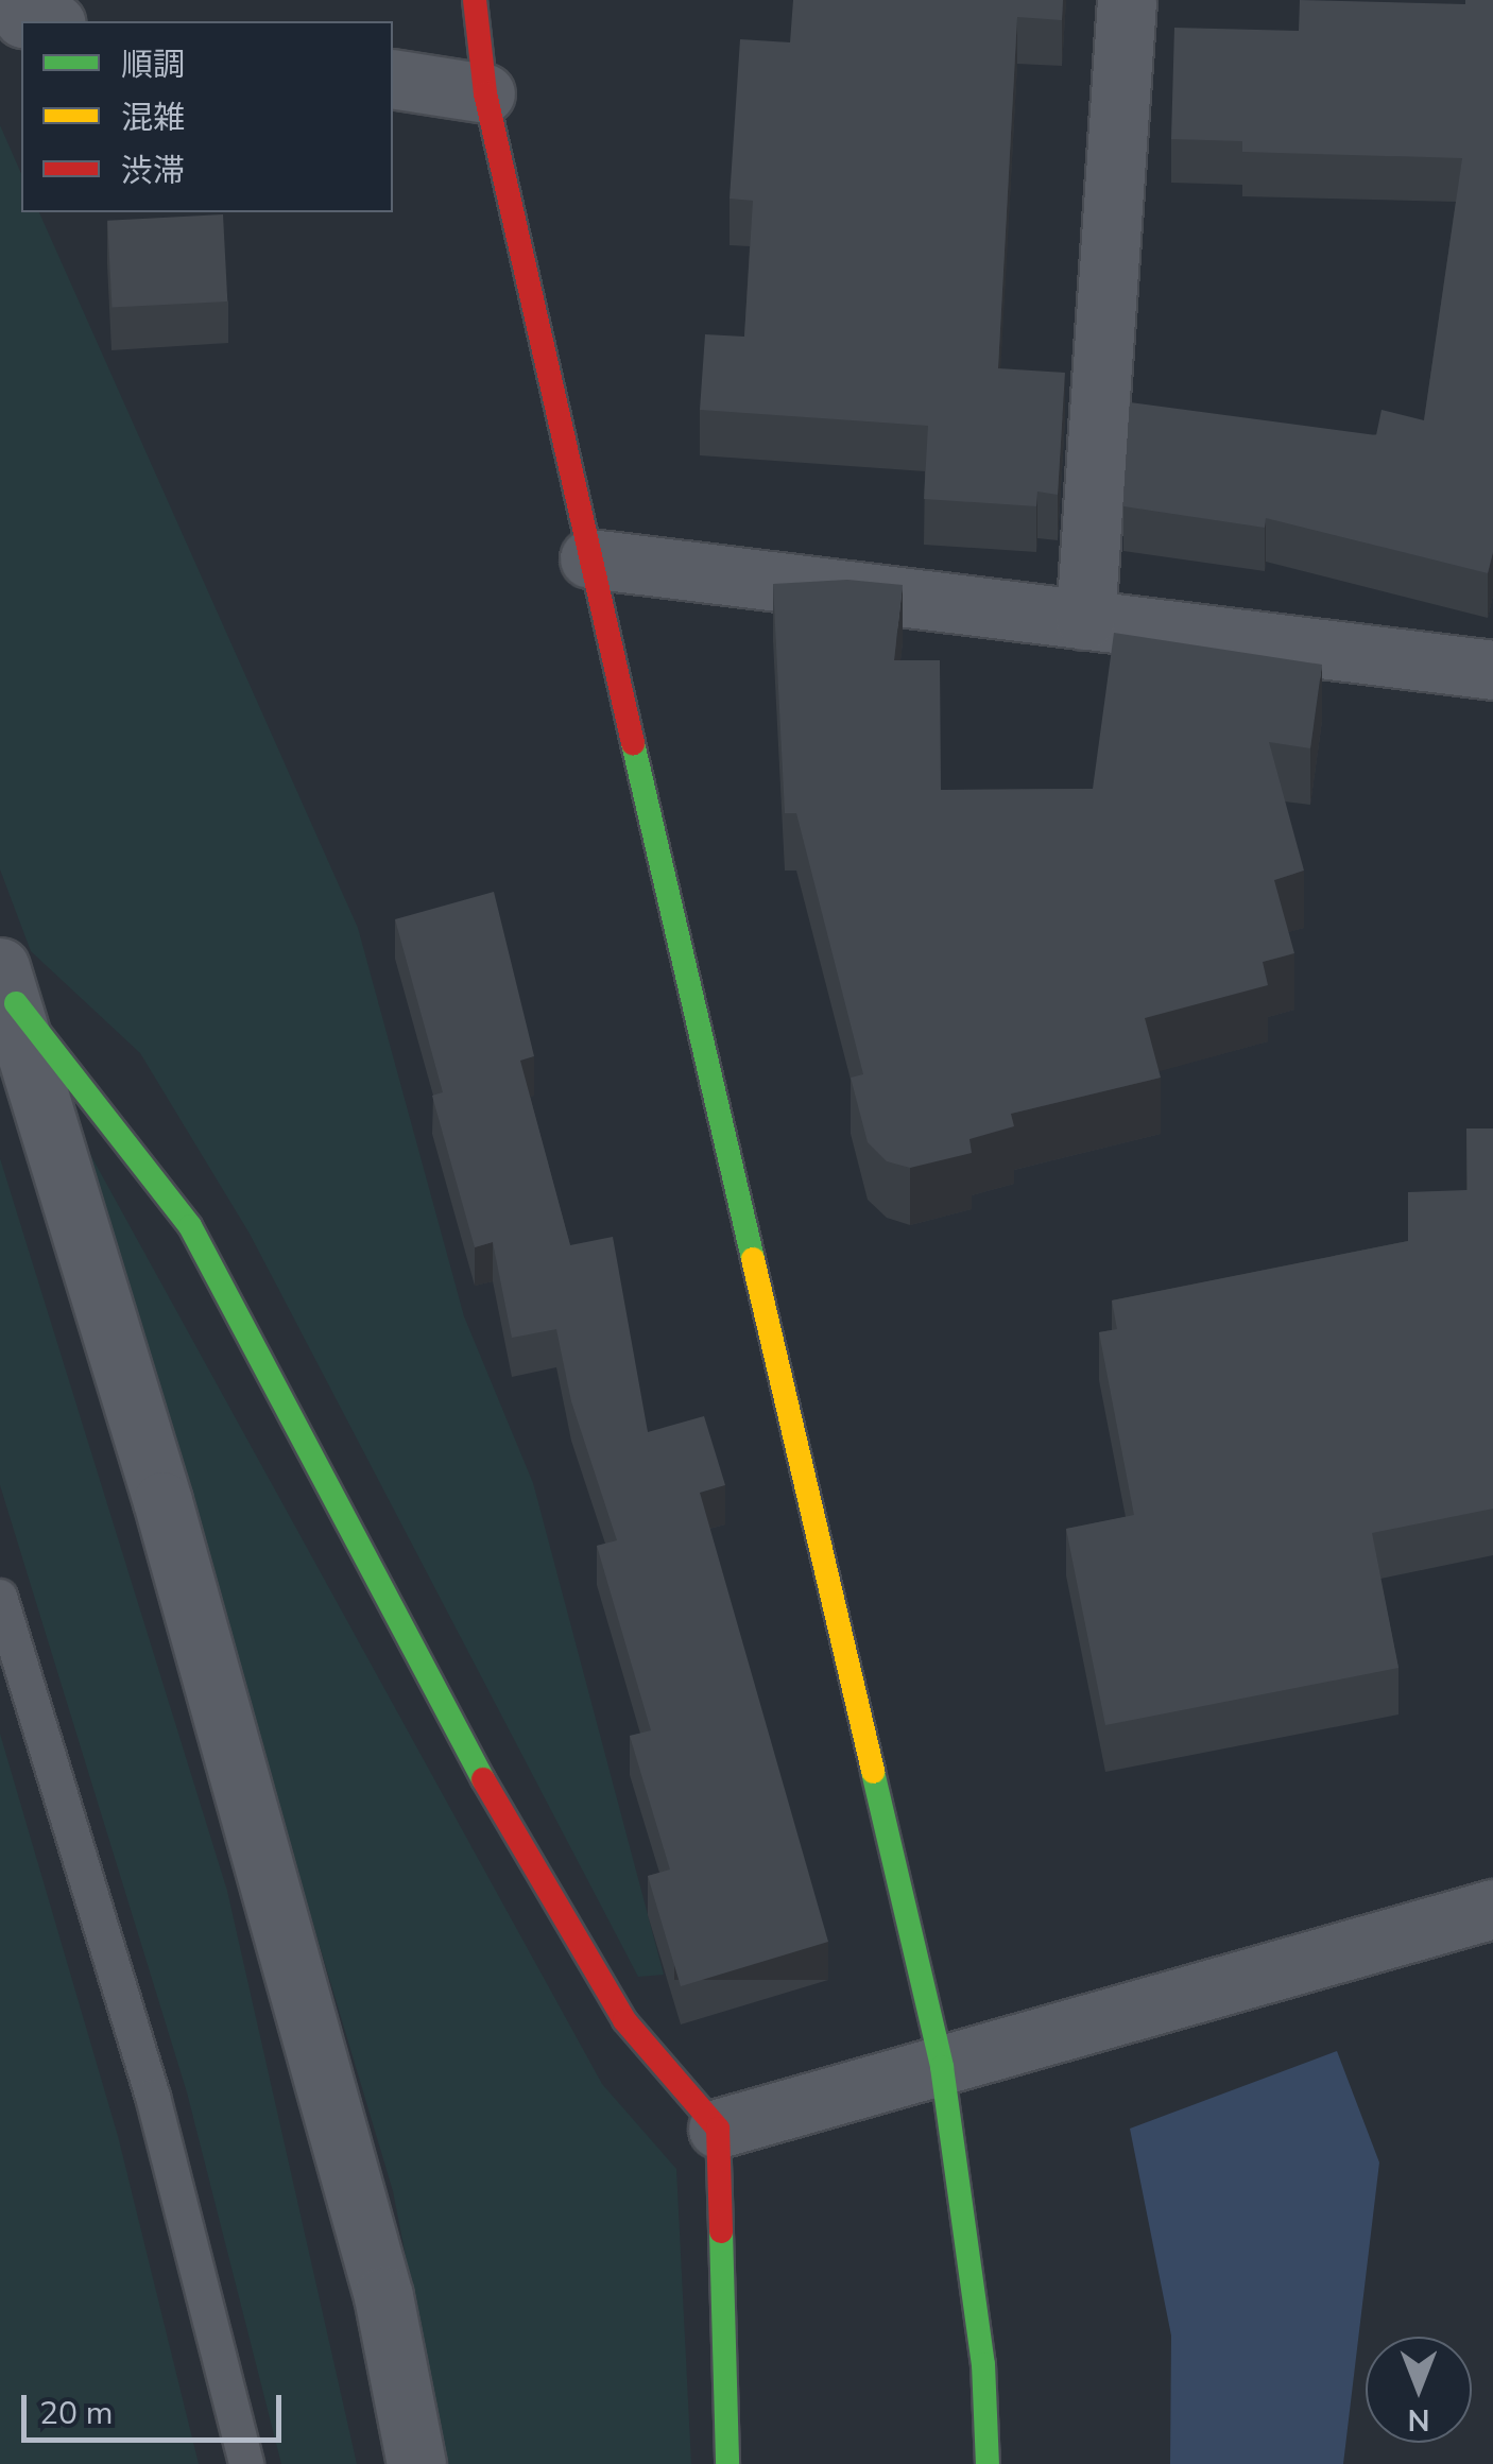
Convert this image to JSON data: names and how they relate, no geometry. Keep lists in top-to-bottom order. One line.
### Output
{"legend":["順調","混雑","渋滞"],"scale_bar":"20 m","north":"bottom"}
